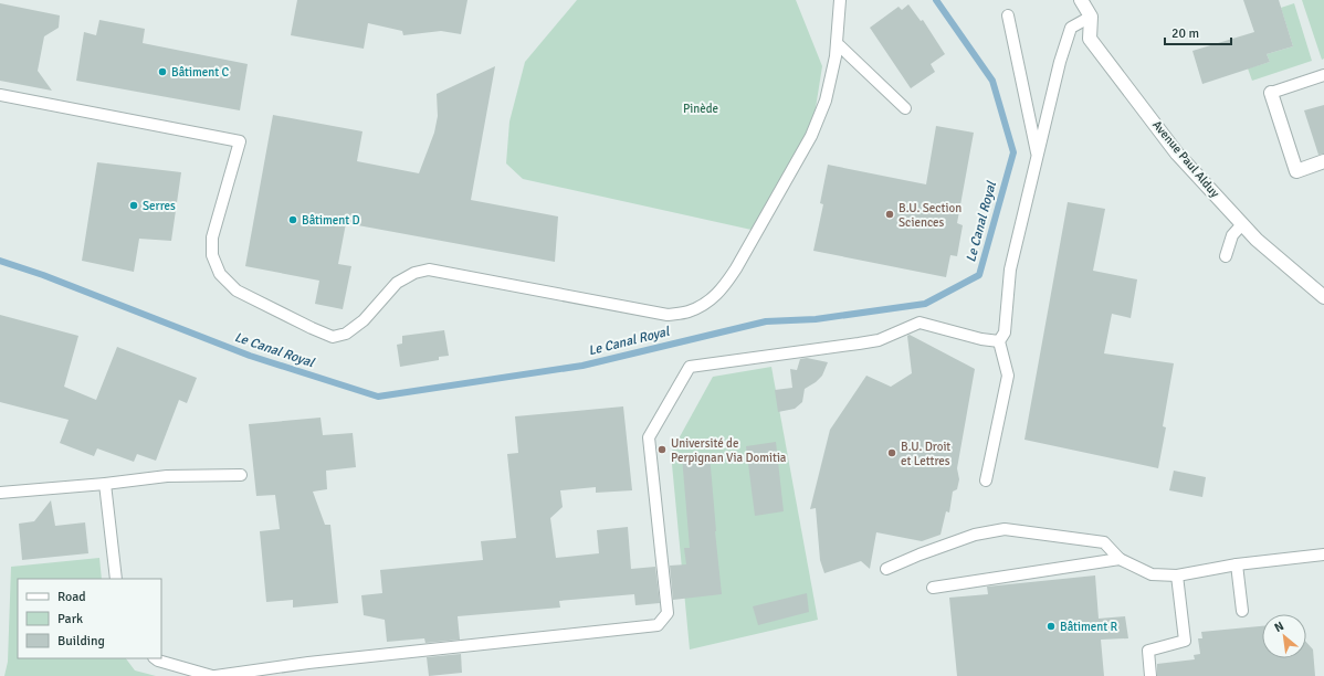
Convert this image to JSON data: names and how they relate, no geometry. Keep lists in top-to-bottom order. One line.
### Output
{"streets":{"street":["Avenue Paul Alduy"]},"water":["Le Canal Royal"],"parks":["Pinède"],"places":["Bâtiment C","Serres","B.U. Section Sciences","Bâtiment D","Université de Perpignan Via Domitia","B.U. Droit et Lettres","Bâtiment R"],"legend":["Road","Park","Building"],"scale_bar":"20 m","north":"top left"}
